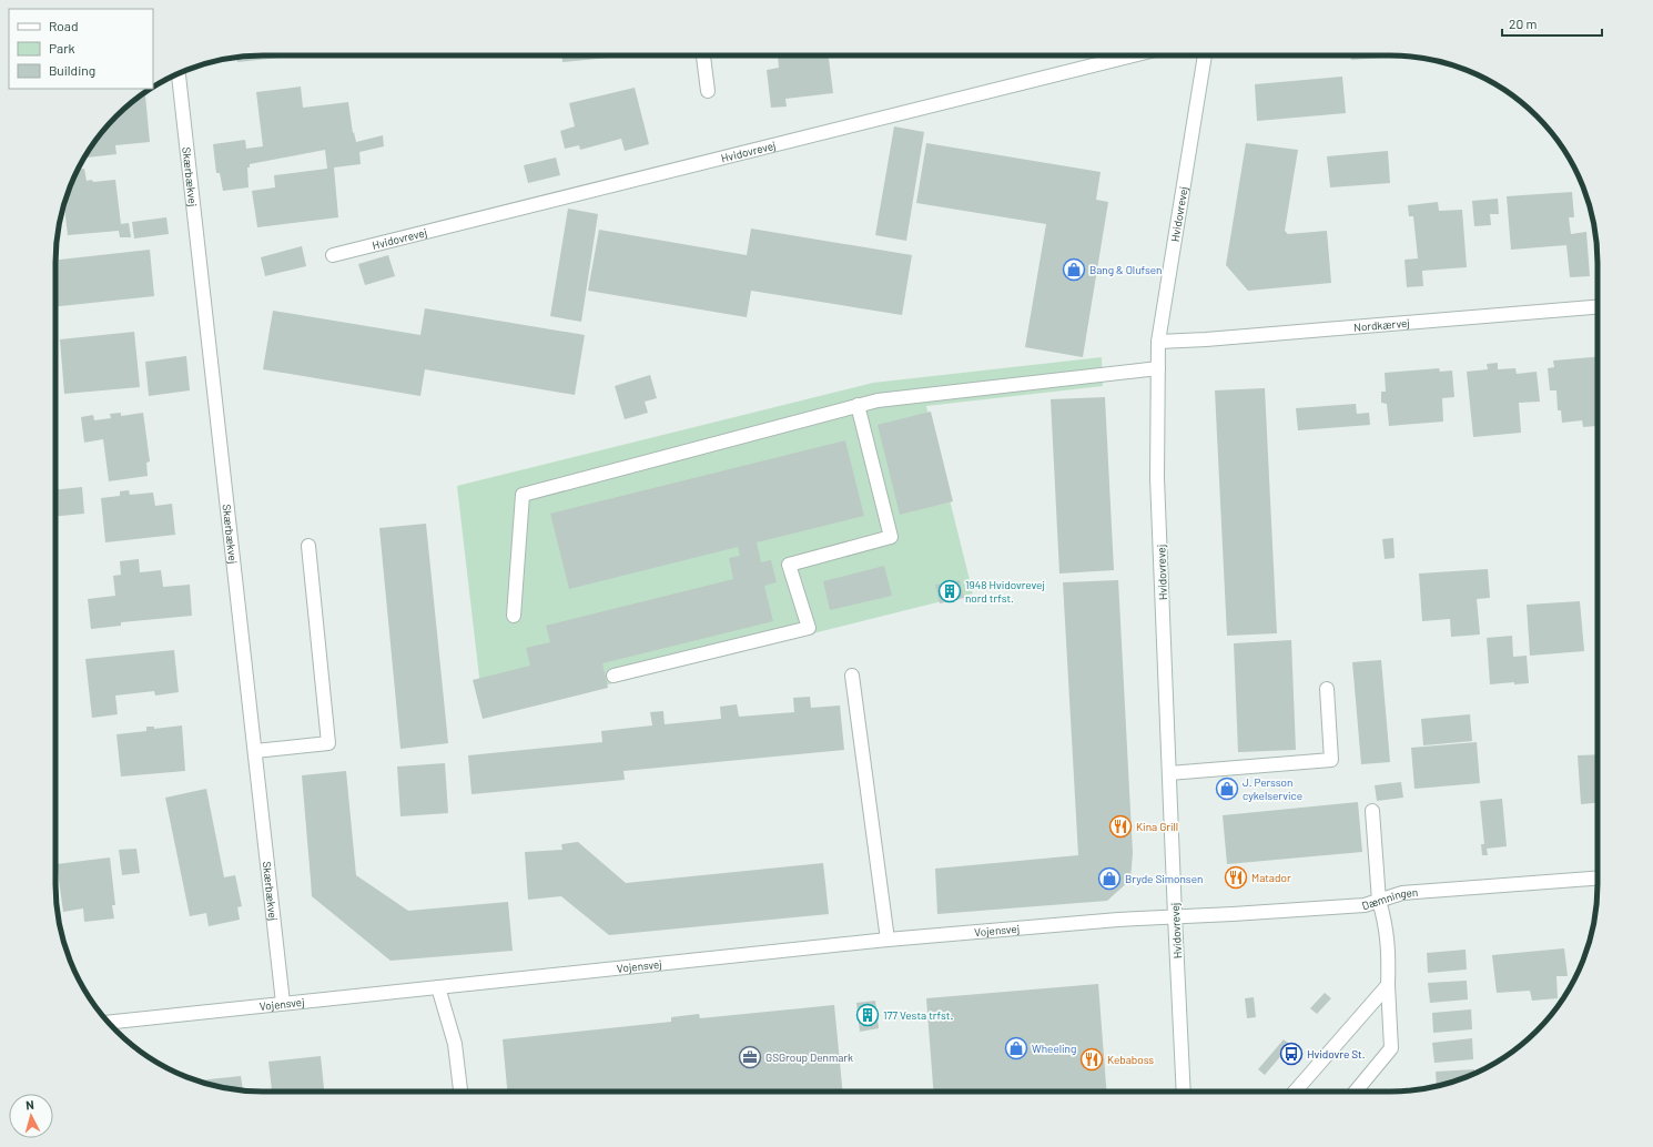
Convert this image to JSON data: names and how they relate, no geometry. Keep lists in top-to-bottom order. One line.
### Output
{"streets":{"street":["Hvidovrevej","Skærbækvej","Nordkærvej","Dæmningen","Vojensvej"]},"crossings":[["Hvidovrevej","Nordkærvej"],["Hvidovrevej","Dæmningen"],["Hvidovrevej","Vojensvej"],["Skærbækvej","Vojensvej"],["Dæmningen","Vojensvej"]],"places":{"shop":["Bang & Olufsen","J. Persson cykelservice","Bryde Simonsen","Wheeling"],"building":["1948 Hvidovrevej nord trfst.","177 Vesta trfst."],"restaurant":["Kina Grill","Matador","Kebaboss"],"bus stop":["Hvidovre St."],"office":["GSGroup Denmark"]},"legend":["Road","Park","Building"],"scale_bar":"20 m","north":"top"}
